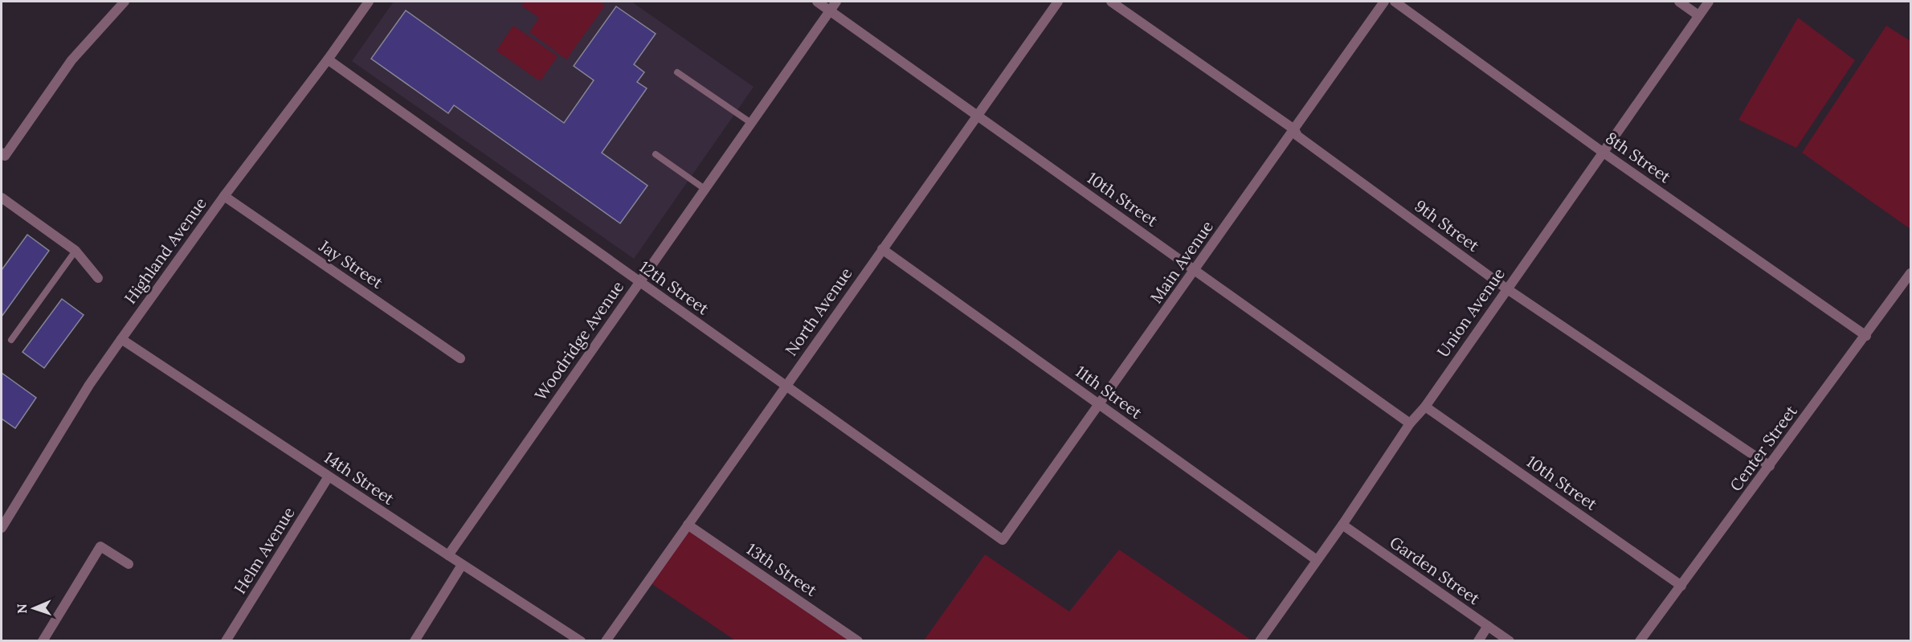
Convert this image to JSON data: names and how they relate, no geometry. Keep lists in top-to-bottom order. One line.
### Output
{"streets":{"street":["8th Street","10th Street","9th Street","Highland Avenue","Main Avenue","Jay Street","12th Street","North Avenue","Union Avenue","Woodridge Avenue","11th Street","Center Street","14th Street","Helm Avenue","13th Street","Garden Street"]},"crossings":[["8th Street","Union Avenue"],["8th Street","Center Street"],["10th Street","Main Avenue"],["10th Street","North Avenue"],["10th Street","Union Avenue"],["10th Street","Woodridge Avenue"],["10th Street","Center Street"],["9th Street","Main Avenue"],["9th Street","Union Avenue"],["9th Street","Center Street"],["Highland Avenue","Jay Street"],["Highland Avenue","12th Street"],["Highland Avenue","14th Street"],["Main Avenue","12th Street"],["Main Avenue","11th Street"],["12th Street","North Avenue"],["12th Street","Woodridge Avenue"],["North Avenue","11th Street"],["North Avenue","13th Street"],["Union Avenue","11th Street"],["Union Avenue","Garden Street"],["Woodridge Avenue","14th Street"],["14th Street","Helm Avenue"]],"north":"left"}
